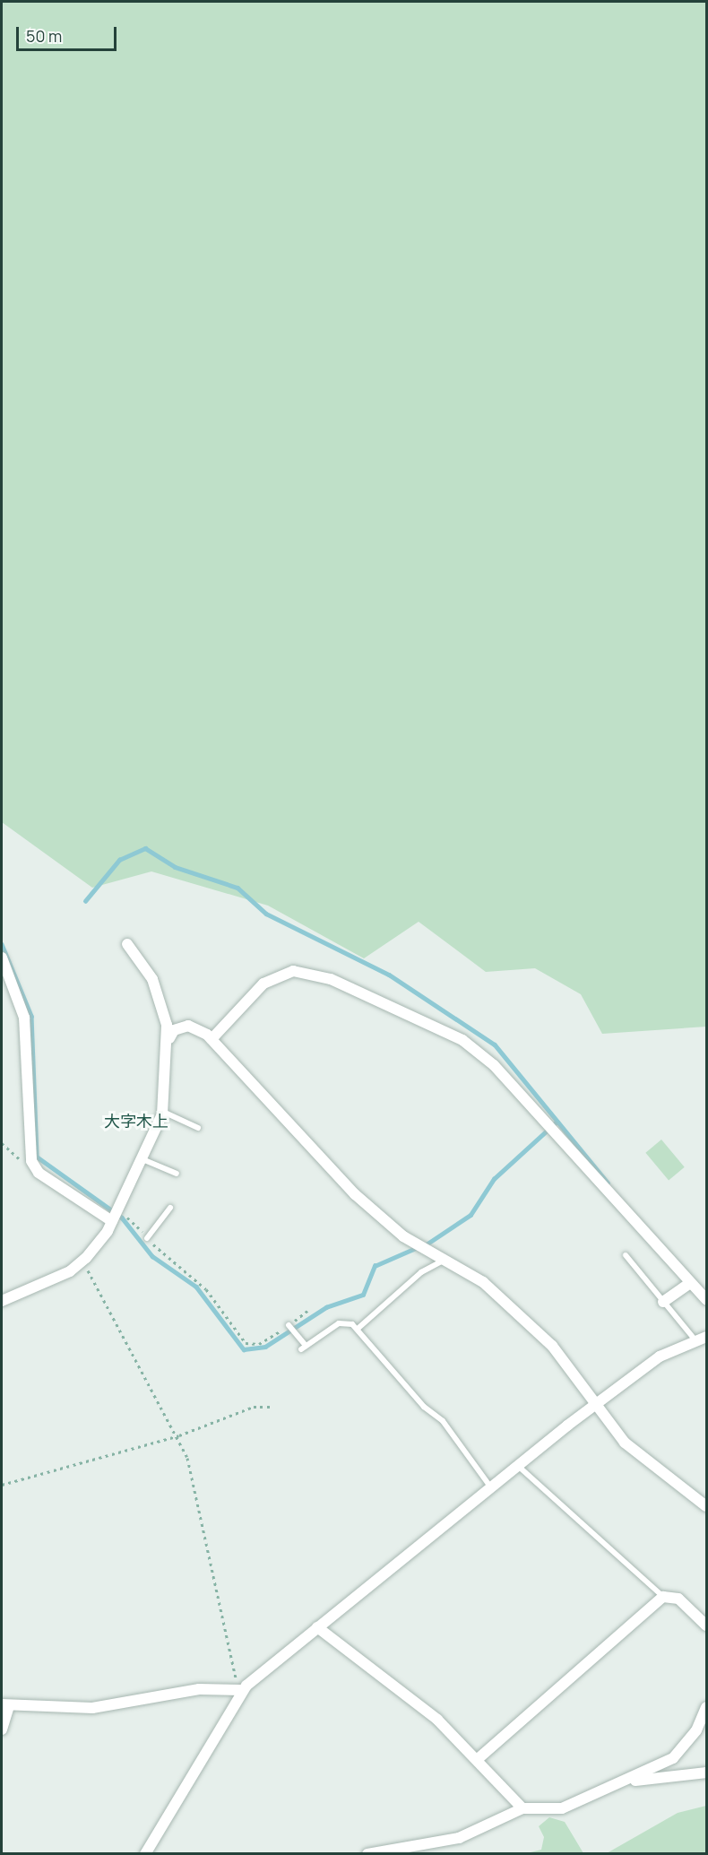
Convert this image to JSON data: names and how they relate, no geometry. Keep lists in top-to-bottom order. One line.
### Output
{"districts":["大字木上"],"scale_bar":"50 m"}
